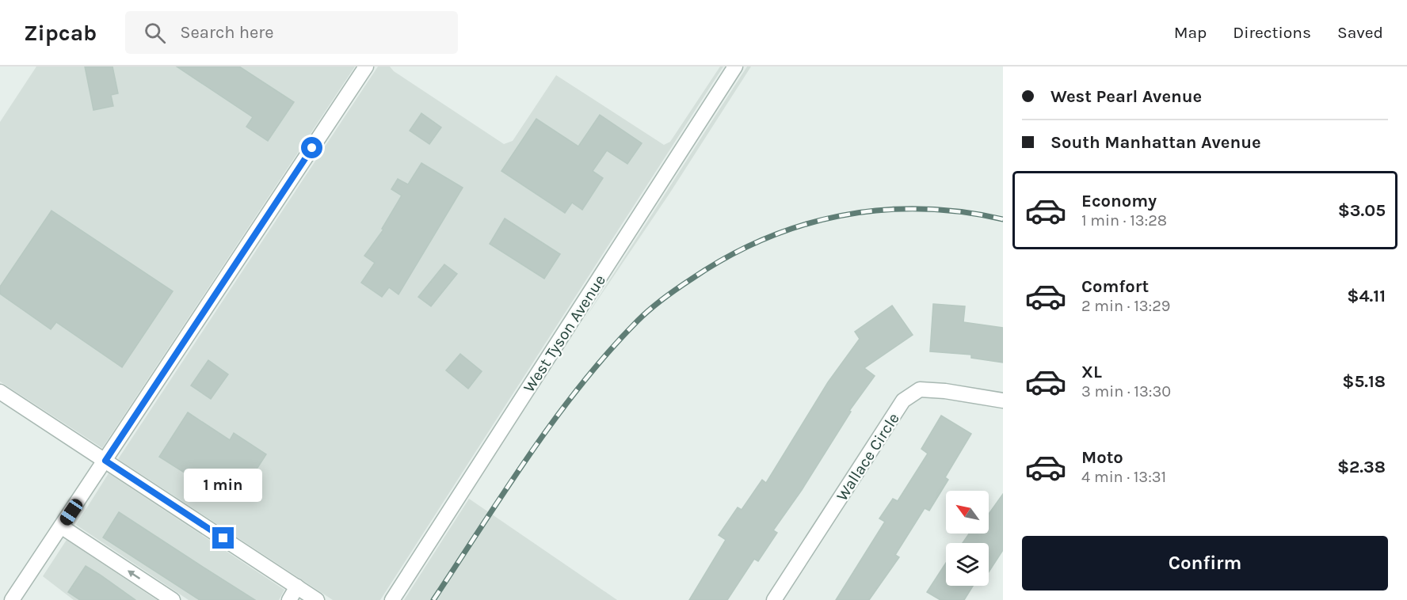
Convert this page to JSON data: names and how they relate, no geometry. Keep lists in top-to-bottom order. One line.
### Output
{"streets":{"street":["West Tyson Avenue","Wallace Circle"]},"north":"top left","page":{"header":"Zipcab","search":"Search here","nav":["Map","Directions","Saved"],"banner":["West Pearl Avenue","South Manhattan Avenue"],"list":[{"name":"Economy","note":"1 min · 13:28","value":"$3.05"},{"name":"Comfort","note":"2 min · 13:29","value":"$4.11"},{"name":"XL","note":"3 min · 13:30","value":"$5.18"},{"name":"Moto","note":"4 min · 13:31","value":"$2.38"}],"bubble":"1 min","buttons":"Confirm"}}
